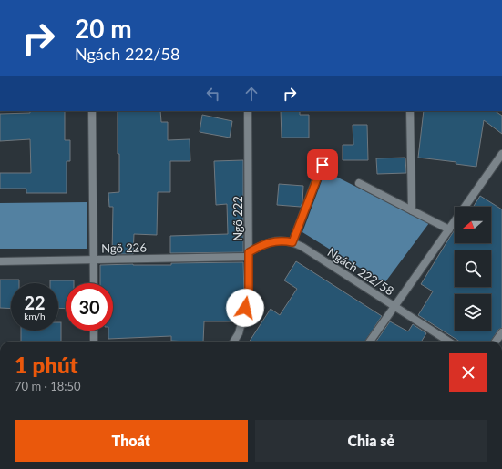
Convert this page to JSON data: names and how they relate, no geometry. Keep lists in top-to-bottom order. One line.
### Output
{"streets":{"street":["Ngõ 222","Ngõ 226","Ngách 222/58"]},"crossings":[["Ngõ 222","Ngõ 226"],["Ngõ 222","Ngách 222/58"],["Ngõ 226","Ngách 222/58"]],"north":"left","page":{"turn":["20 m","Ngách 222/58"],"speed":"22 km/h","limit":"30","heading":["1 phút","70 m · 18:50"],"buttons":["Thoát","Chia sẻ"]}}
